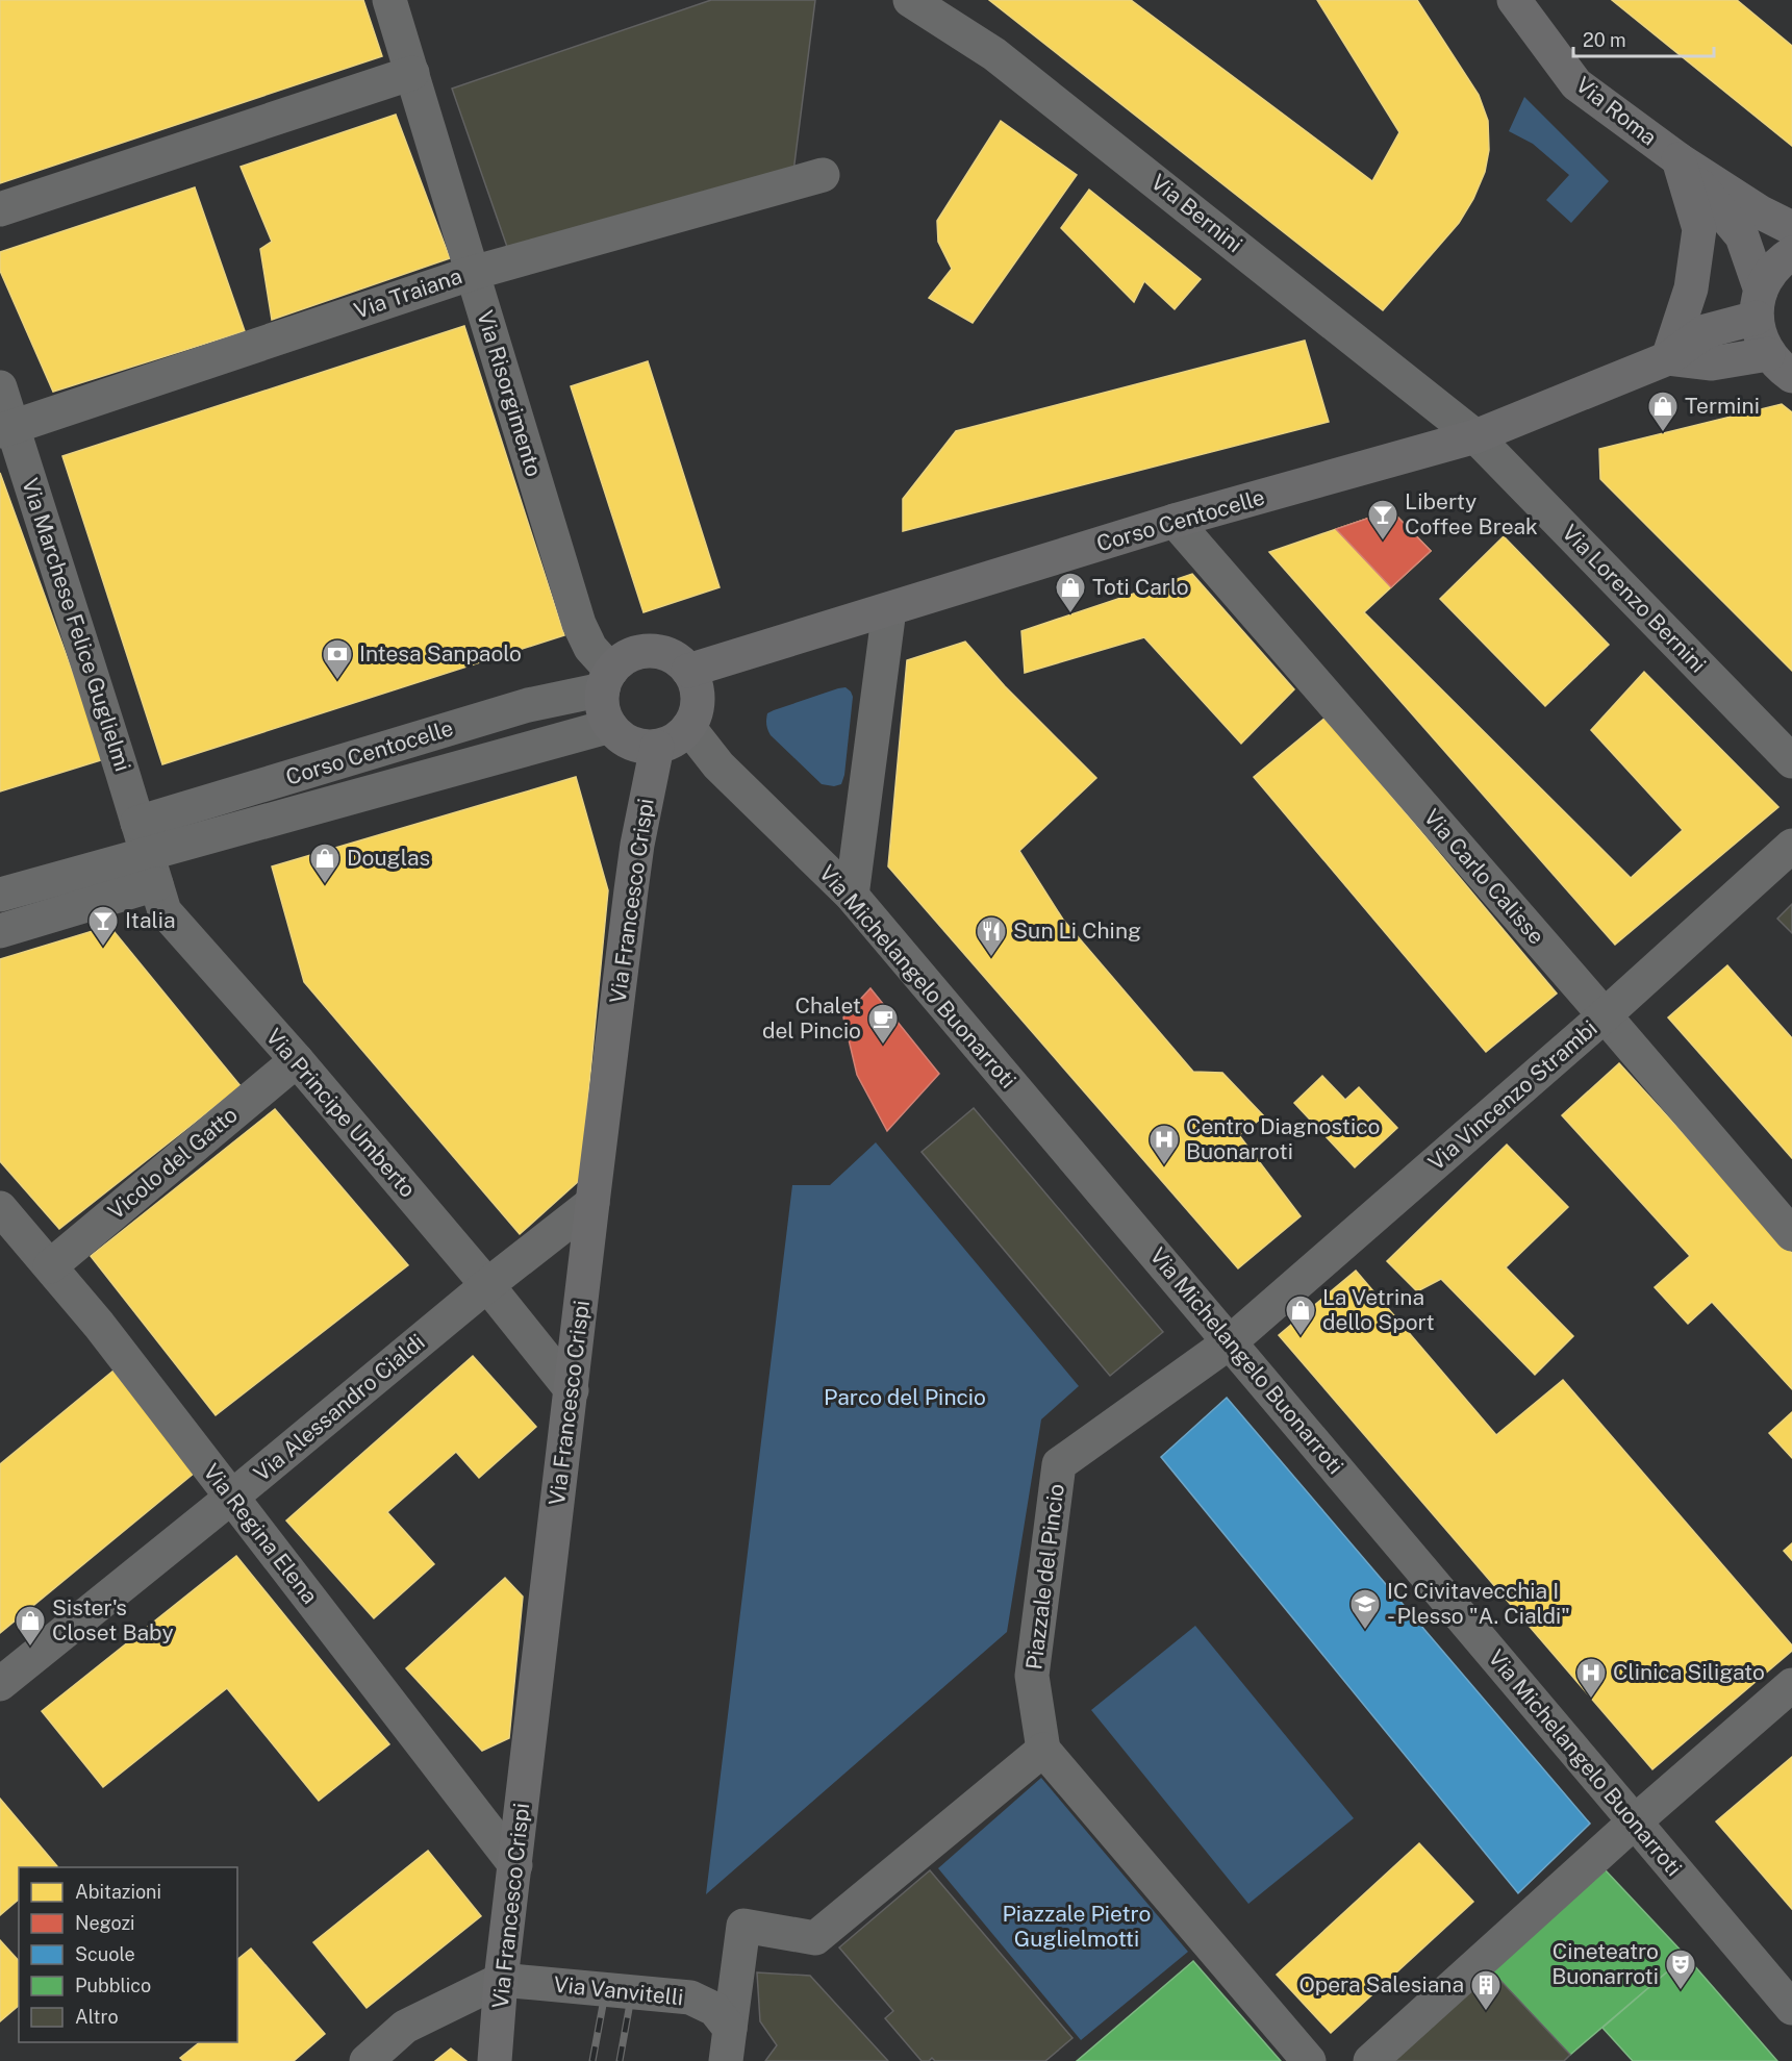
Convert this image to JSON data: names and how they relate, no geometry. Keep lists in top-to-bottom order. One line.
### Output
{"streets":{"street":["Via Roma","Via Bernini","Via Traiana","Via Risorgimento","Corso Centocelle","Via Lorenzo Bernini","Via Marchese Felice Guglielmi","Via Carlo Calisse","Via Francesco Crispi","Via Michelangelo Buonarroti","Via Vincenzo Strambi","Via Principe Umberto","Vicolo del Gatto","Via Alessandro Cialdi","Via Regina Elena","Piazzale del Pincio","Via Vanvitelli"]},"crossings":[["Via Bernini","Corso Centocelle"],["Via Bernini","Via Lorenzo Bernini"],["Via Traiana","Via Risorgimento"],["Via Traiana","Via Marchese Felice Guglielmi"],["Via Risorgimento","Corso Centocelle"],["Via Risorgimento","Via Francesco Crispi"],["Via Risorgimento","Via Michelangelo Buonarroti"],["Corso Centocelle","Via Lorenzo Bernini"],["Corso Centocelle","Via Marchese Felice Guglielmi"],["Corso Centocelle","Via Carlo Calisse"],["Corso Centocelle","Via Francesco Crispi"],["Corso Centocelle","Via Michelangelo Buonarroti"],["Corso Centocelle","Via Principe Umberto"],["Via Marchese Felice Guglielmi","Via Principe Umberto"],["Via Carlo Calisse","Via Vincenzo Strambi"],["Via Francesco Crispi","Via Michelangelo Buonarroti"],["Via Francesco Crispi","Via Principe Umberto"],["Via Francesco Crispi","Via Alessandro Cialdi"],["Via Francesco Crispi","Via Regina Elena"],["Via Francesco Crispi","Via Vanvitelli"],["Via Michelangelo Buonarroti","Via Vincenzo Strambi"],["Via Michelangelo Buonarroti","Piazzale del Pincio"],["Via Vincenzo Strambi","Piazzale del Pincio"],["Via Principe Umberto","Vicolo del Gatto"],["Via Principe Umberto","Via Alessandro Cialdi"],["Vicolo del Gatto","Via Regina Elena"],["Via Alessandro Cialdi","Via Regina Elena"]],"parks":["Parco del Pincio","Piazzale Pietro Guglielmotti"],"places":{"shop":["Termini","Toti Carlo","Douglas","La Vetrina dello Sport","Sister's Closet Baby"],"bar":["Liberty Coffee Break","Italia"],"bank":["Intesa Sanpaolo"],"restaurant":["Sun Li Ching"],"cafe":["Chalet del Pincio"],"hospital":["Centro Diagnostico Buonarroti","Clinica Siligato"],"school or university":["IC Civitavecchia I - Plesso \"A. Cialdi\""],"theatre":["Cineteatro Buonarroti"],"building":["Opera Salesiana"]},"legend":["Abitazioni","Negozi","Scuole","Pubblico","Altro"],"scale_bar":"20 m"}
